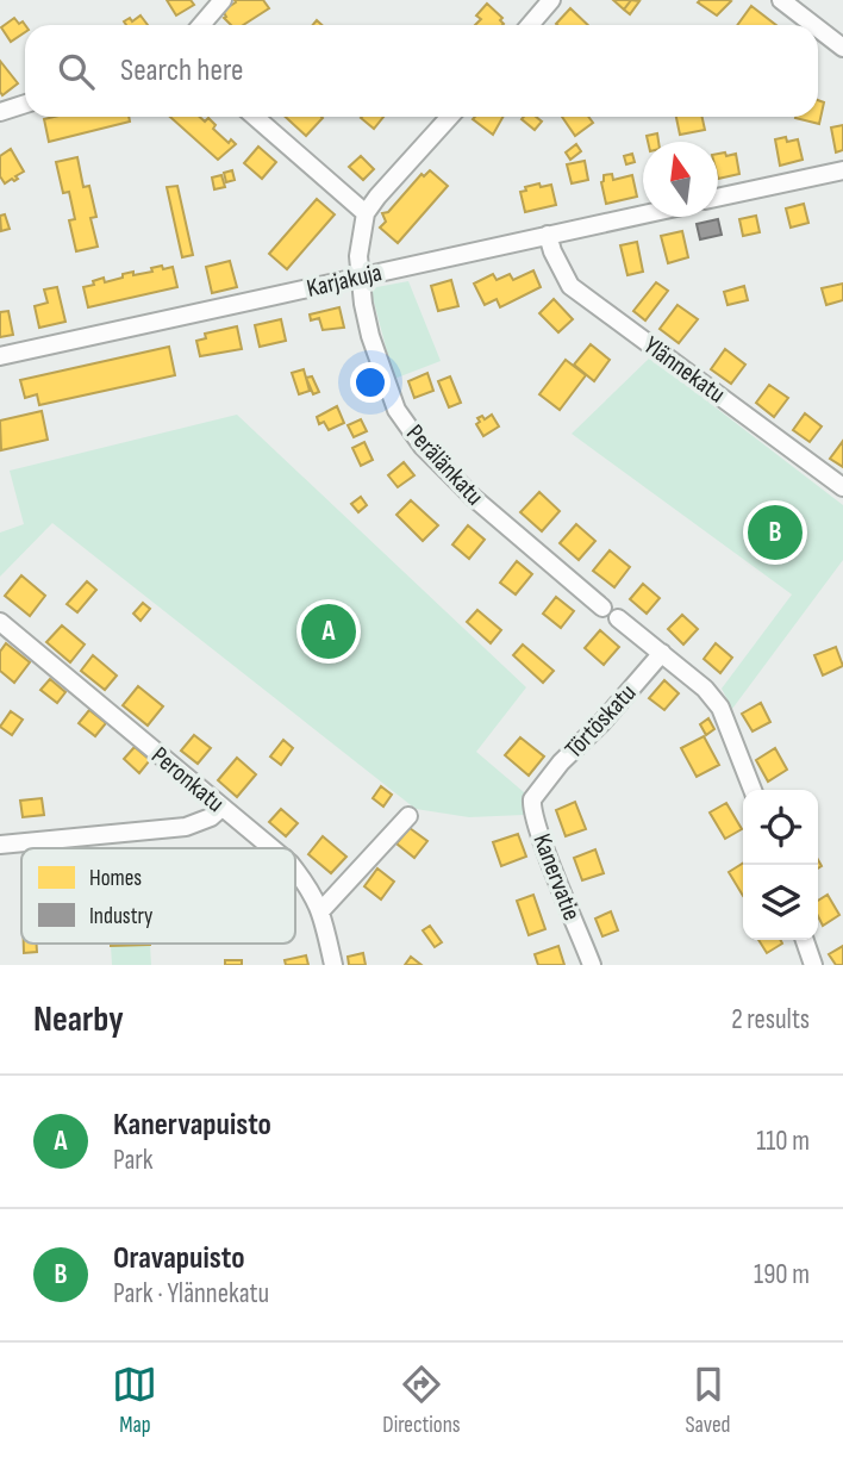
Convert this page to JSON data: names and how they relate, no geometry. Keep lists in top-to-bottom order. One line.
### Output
{"streets":{"street":["Karjakuja","Ylännekatu","Perälänkatu","Törtöskatu","Peronkatu","Kanervatie"]},"crossings":[["Karjakuja","Ylännekatu"],["Karjakuja","Perälänkatu"],["Törtöskatu","Kanervatie"]],"legend":["Homes","Industry"],"north":"top","page":{"search":"Search here","pins":["B","A"],"heading":["Nearby","2 results"],"list":[{"mark":"A","name":"Kanervapuisto","note":"Park","value":"110 m"},{"mark":"B","name":"Oravapuisto","note":"Park · Ylännekatu","value":"190 m"}],"nav":["Map","Directions","Saved"]}}
